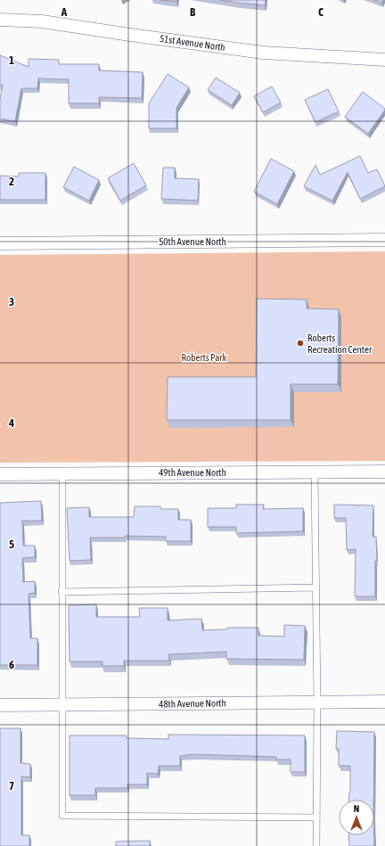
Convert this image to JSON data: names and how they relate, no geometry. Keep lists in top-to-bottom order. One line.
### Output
{"streets":{"street":["51st Avenue North","50th Avenue North","49th Avenue North","48th Avenue North"]},"parks":["Roberts Park"],"places":["Roberts Recreation Center"],"north":"top","grid":{"columns":["A","B","C"],"rows":["1","2","3","4","5","6","7"]}}
